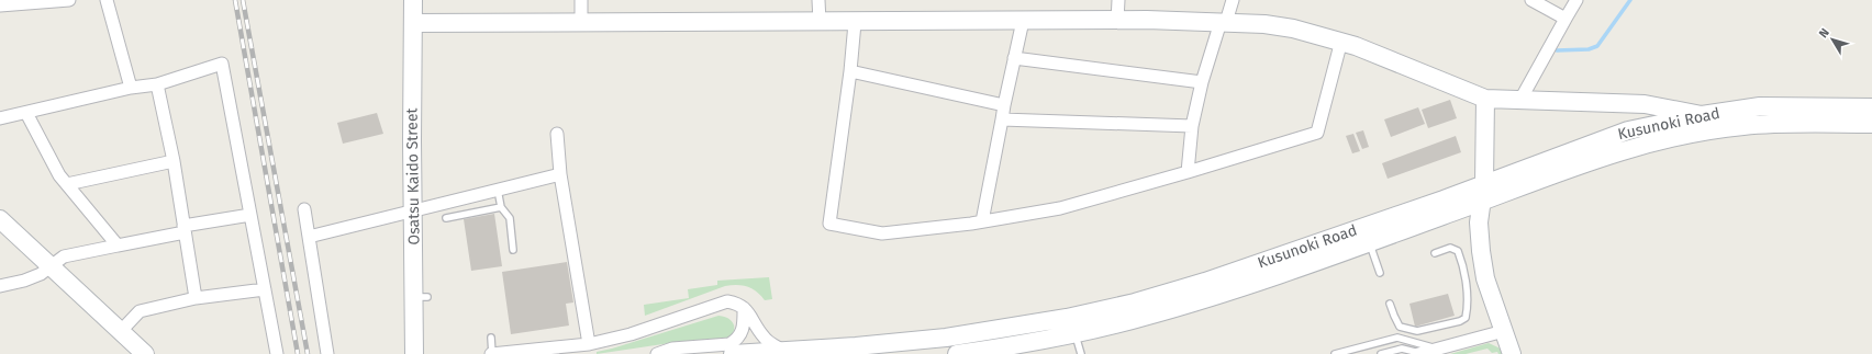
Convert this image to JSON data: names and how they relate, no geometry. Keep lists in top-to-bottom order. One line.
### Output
{"streets":{"street":["Kusunoki Road","Osatsu Kaido Street"]},"north":"top left"}
